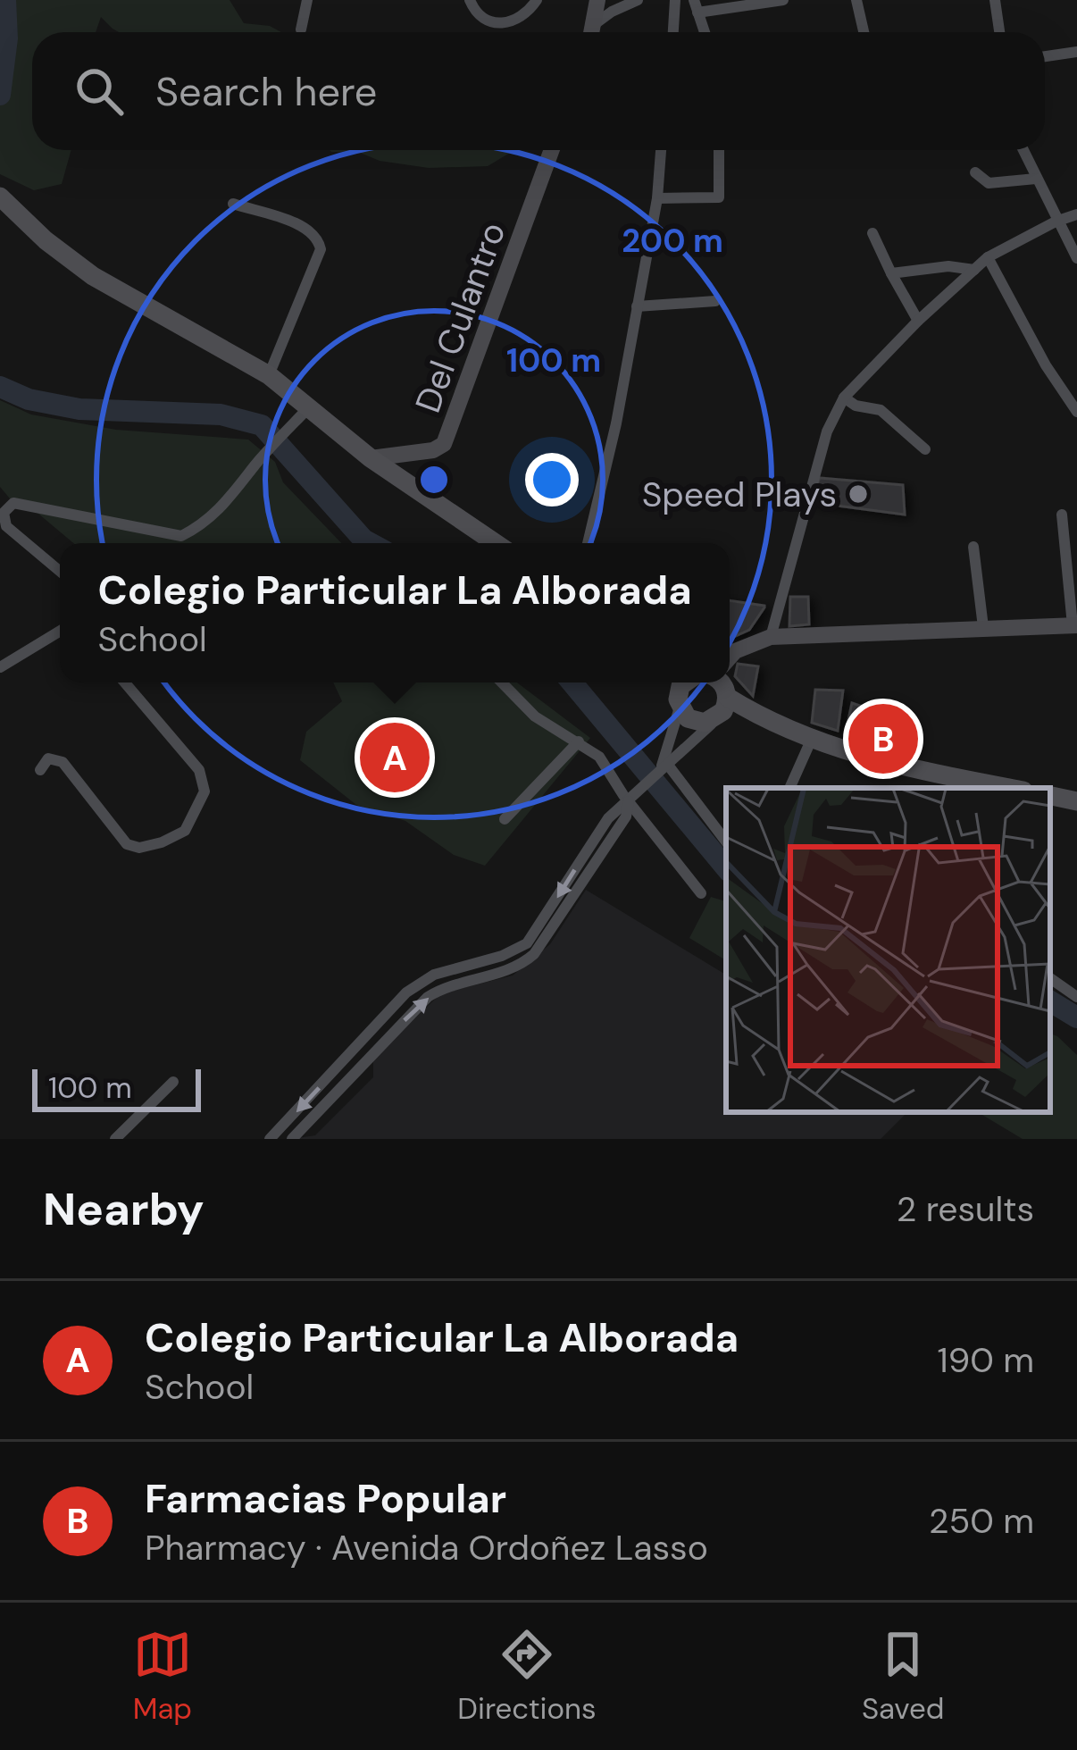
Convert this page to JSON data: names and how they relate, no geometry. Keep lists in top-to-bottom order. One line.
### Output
{"streets":{"street":["Del Culantro"]},"places":["Speed Plays"],"scale_bar":"100 m","page":{"search":"Search here","popup":["Colegio Particular La Alborada","School"],"pins":["B","A"],"scale":"100 m","heading":["Nearby","2 results"],"list":[{"mark":"A","name":"Colegio Particular La Alborada","note":"School","value":"190 m"},{"mark":"B","name":"Farmacias Popular","note":"Pharmacy · Avenida Ordoñez Lasso","value":"250 m"}],"nav":["Map","Directions","Saved"]},"rings":["200 m","100 m"]}
